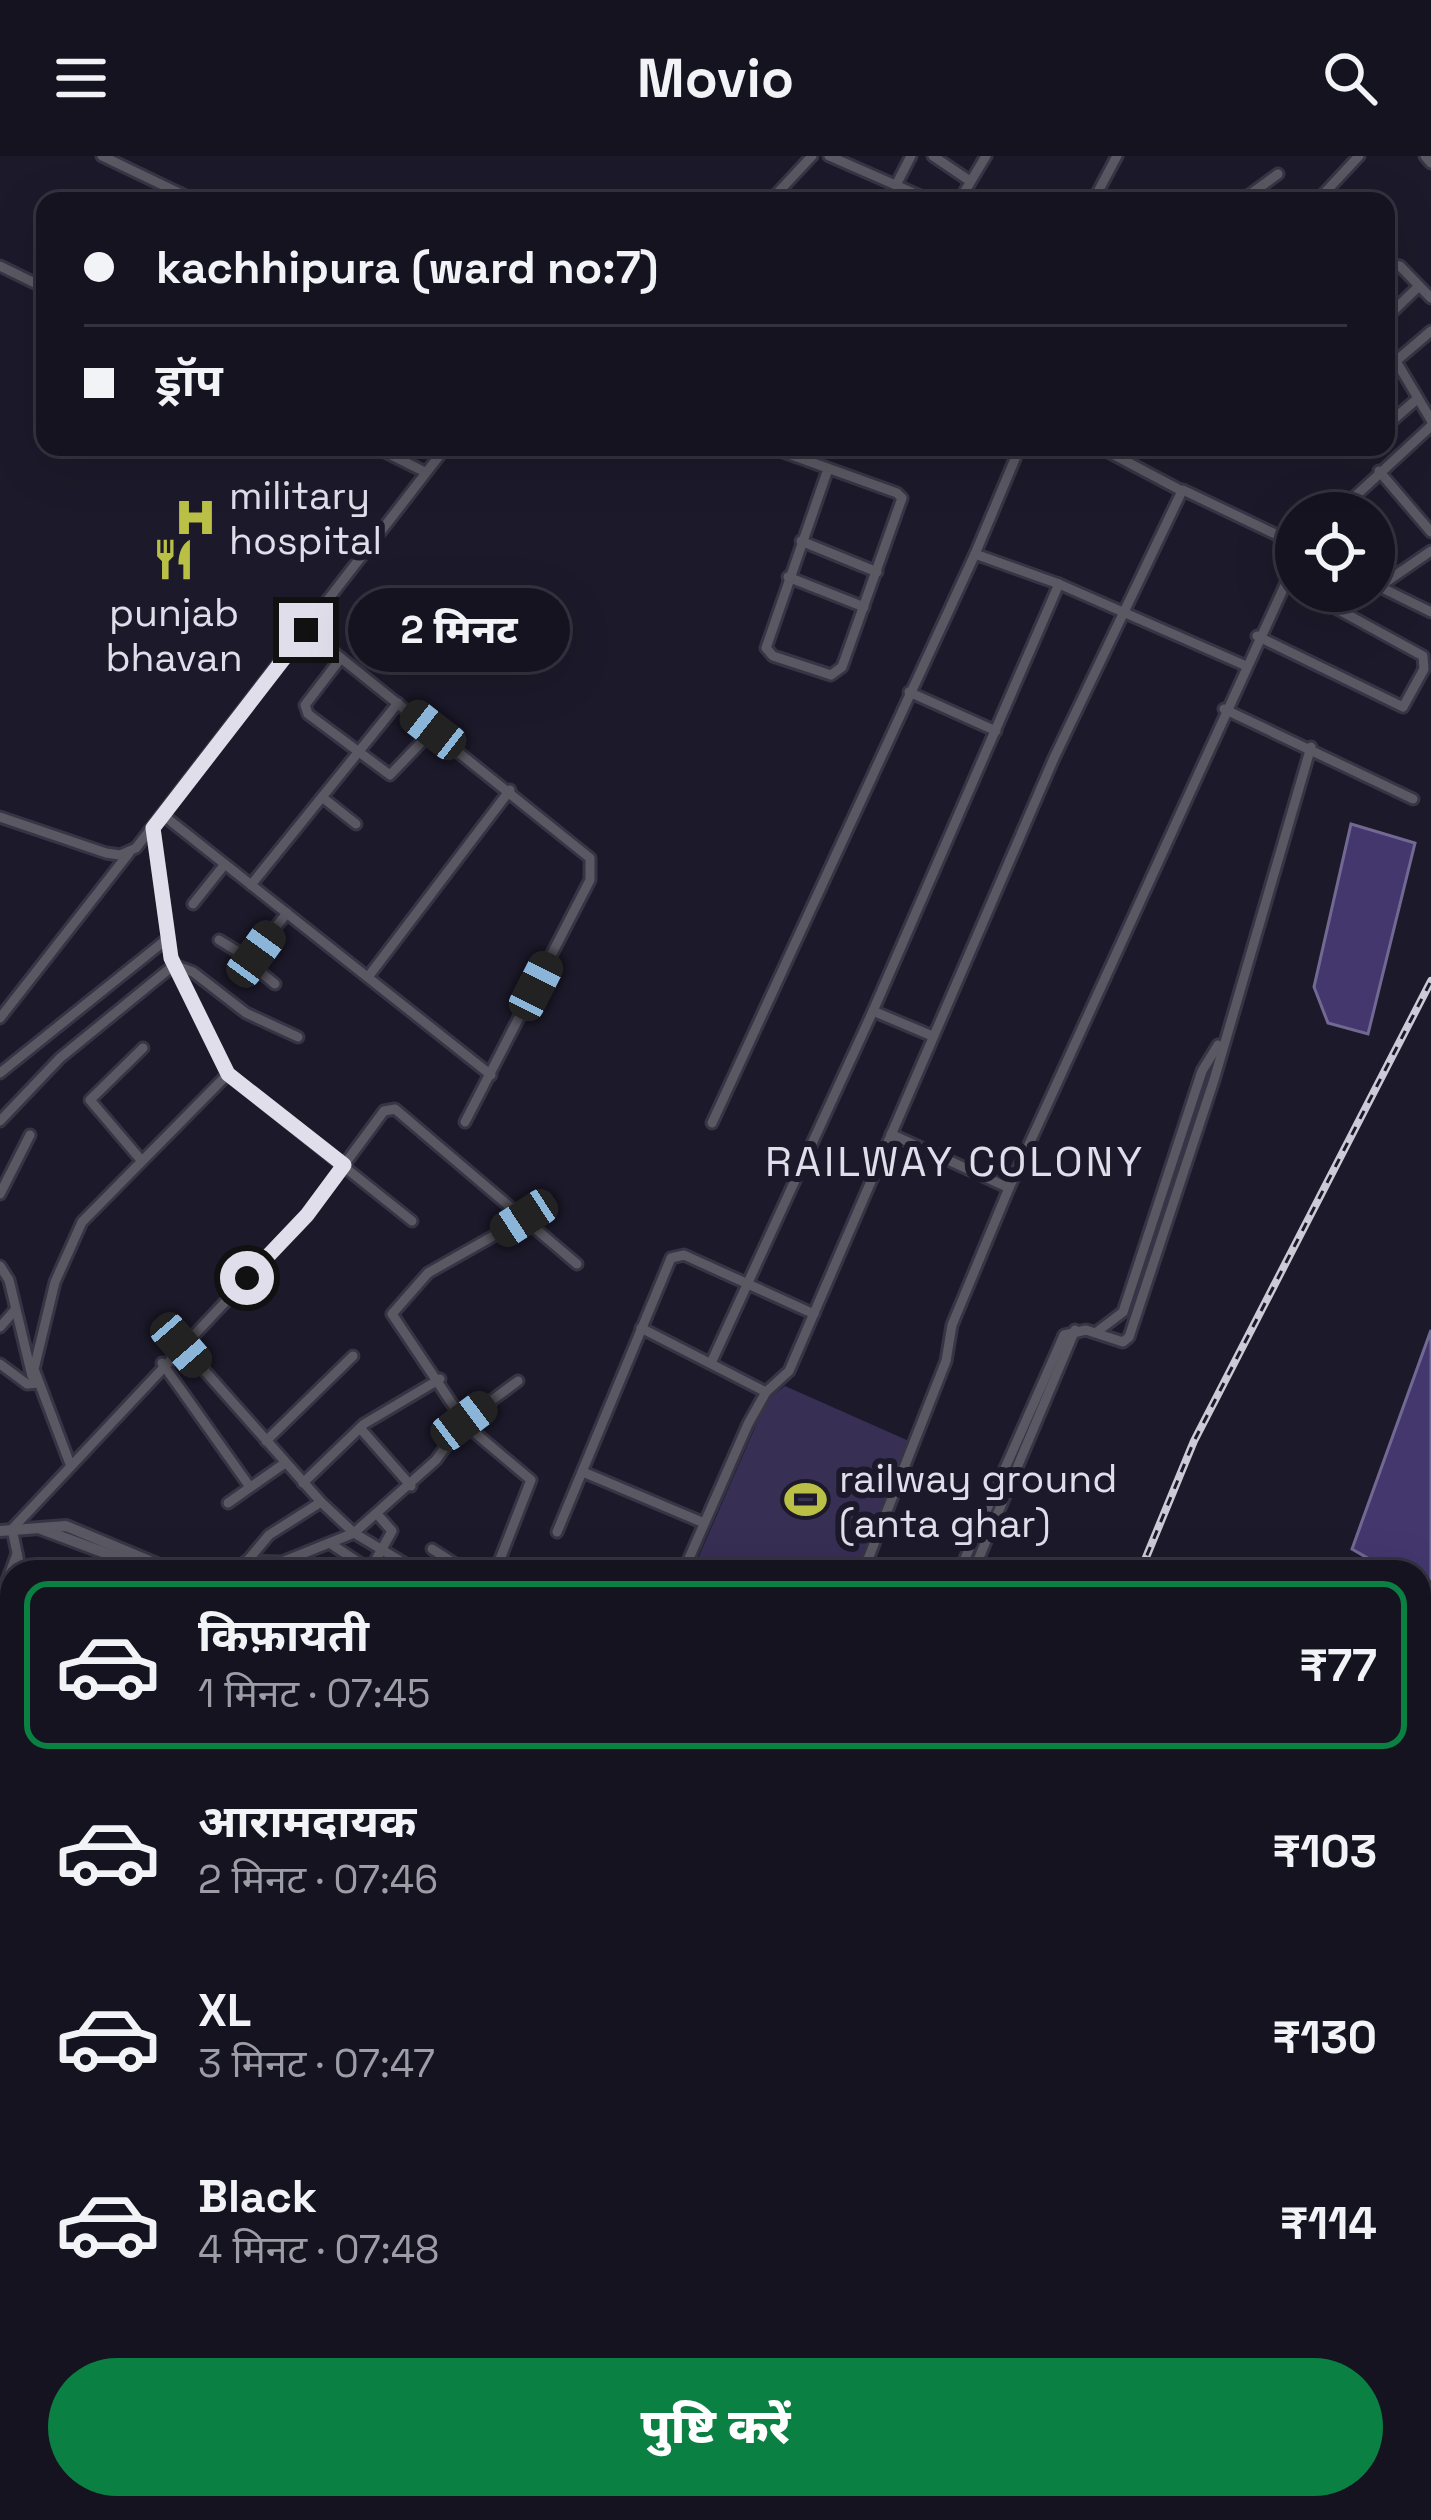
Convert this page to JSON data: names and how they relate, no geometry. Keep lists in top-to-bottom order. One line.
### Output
{"districts":["RAILWAY COLONY"],"places":{"hospital":["military hospital"],"restaurant":["punjab bhavan"],"sports":["railway ground (anta ghar)"]},"page":{"header":"Movio","banner":["kachhipura (ward no:7)","ड्रॉप"],"bubble":"2 मिनट","list":[{"name":"किफ़ायती","note":"1 मिनट · 07:45","value":"₹77"},{"name":"आरामदायक","note":"2 मिनट · 07:46","value":"₹103"},{"name":"XL","note":"3 मिनट · 07:47","value":"₹130"},{"name":"Black","note":"4 मिनट · 07:48","value":"₹114"}],"buttons":"पुष्टि करें"}}
